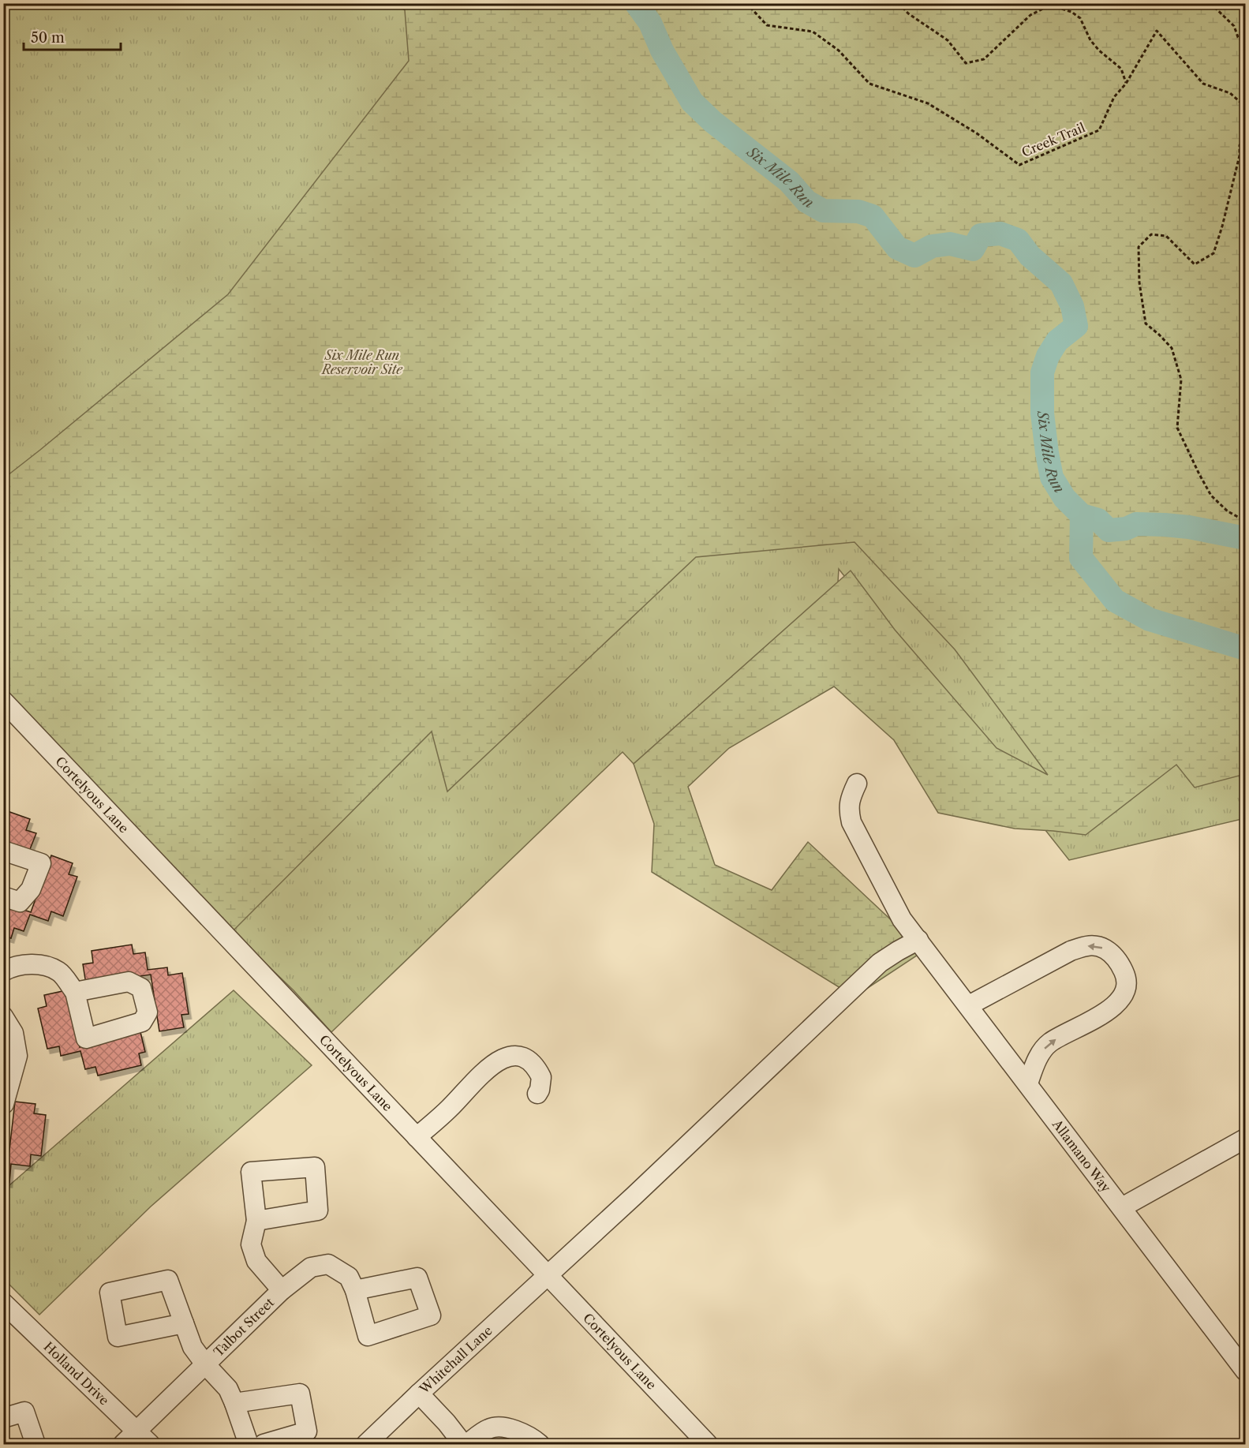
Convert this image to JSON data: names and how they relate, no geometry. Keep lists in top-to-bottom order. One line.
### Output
{"streets":{"street":["Cortelyous Lane","Allamano Way","Talbot Street","Whitehall Lane","Holland Drive"],"path":["Creek Trail"]},"crossings":[["Cortelyous Lane","Whitehall Lane"],["Allamano Way","Whitehall Lane"],["Talbot Street","Holland Drive"]],"water":["Six Mile Run"],"parks":["Six Mile Run Reservoir Site"],"scale_bar":"50 m"}
